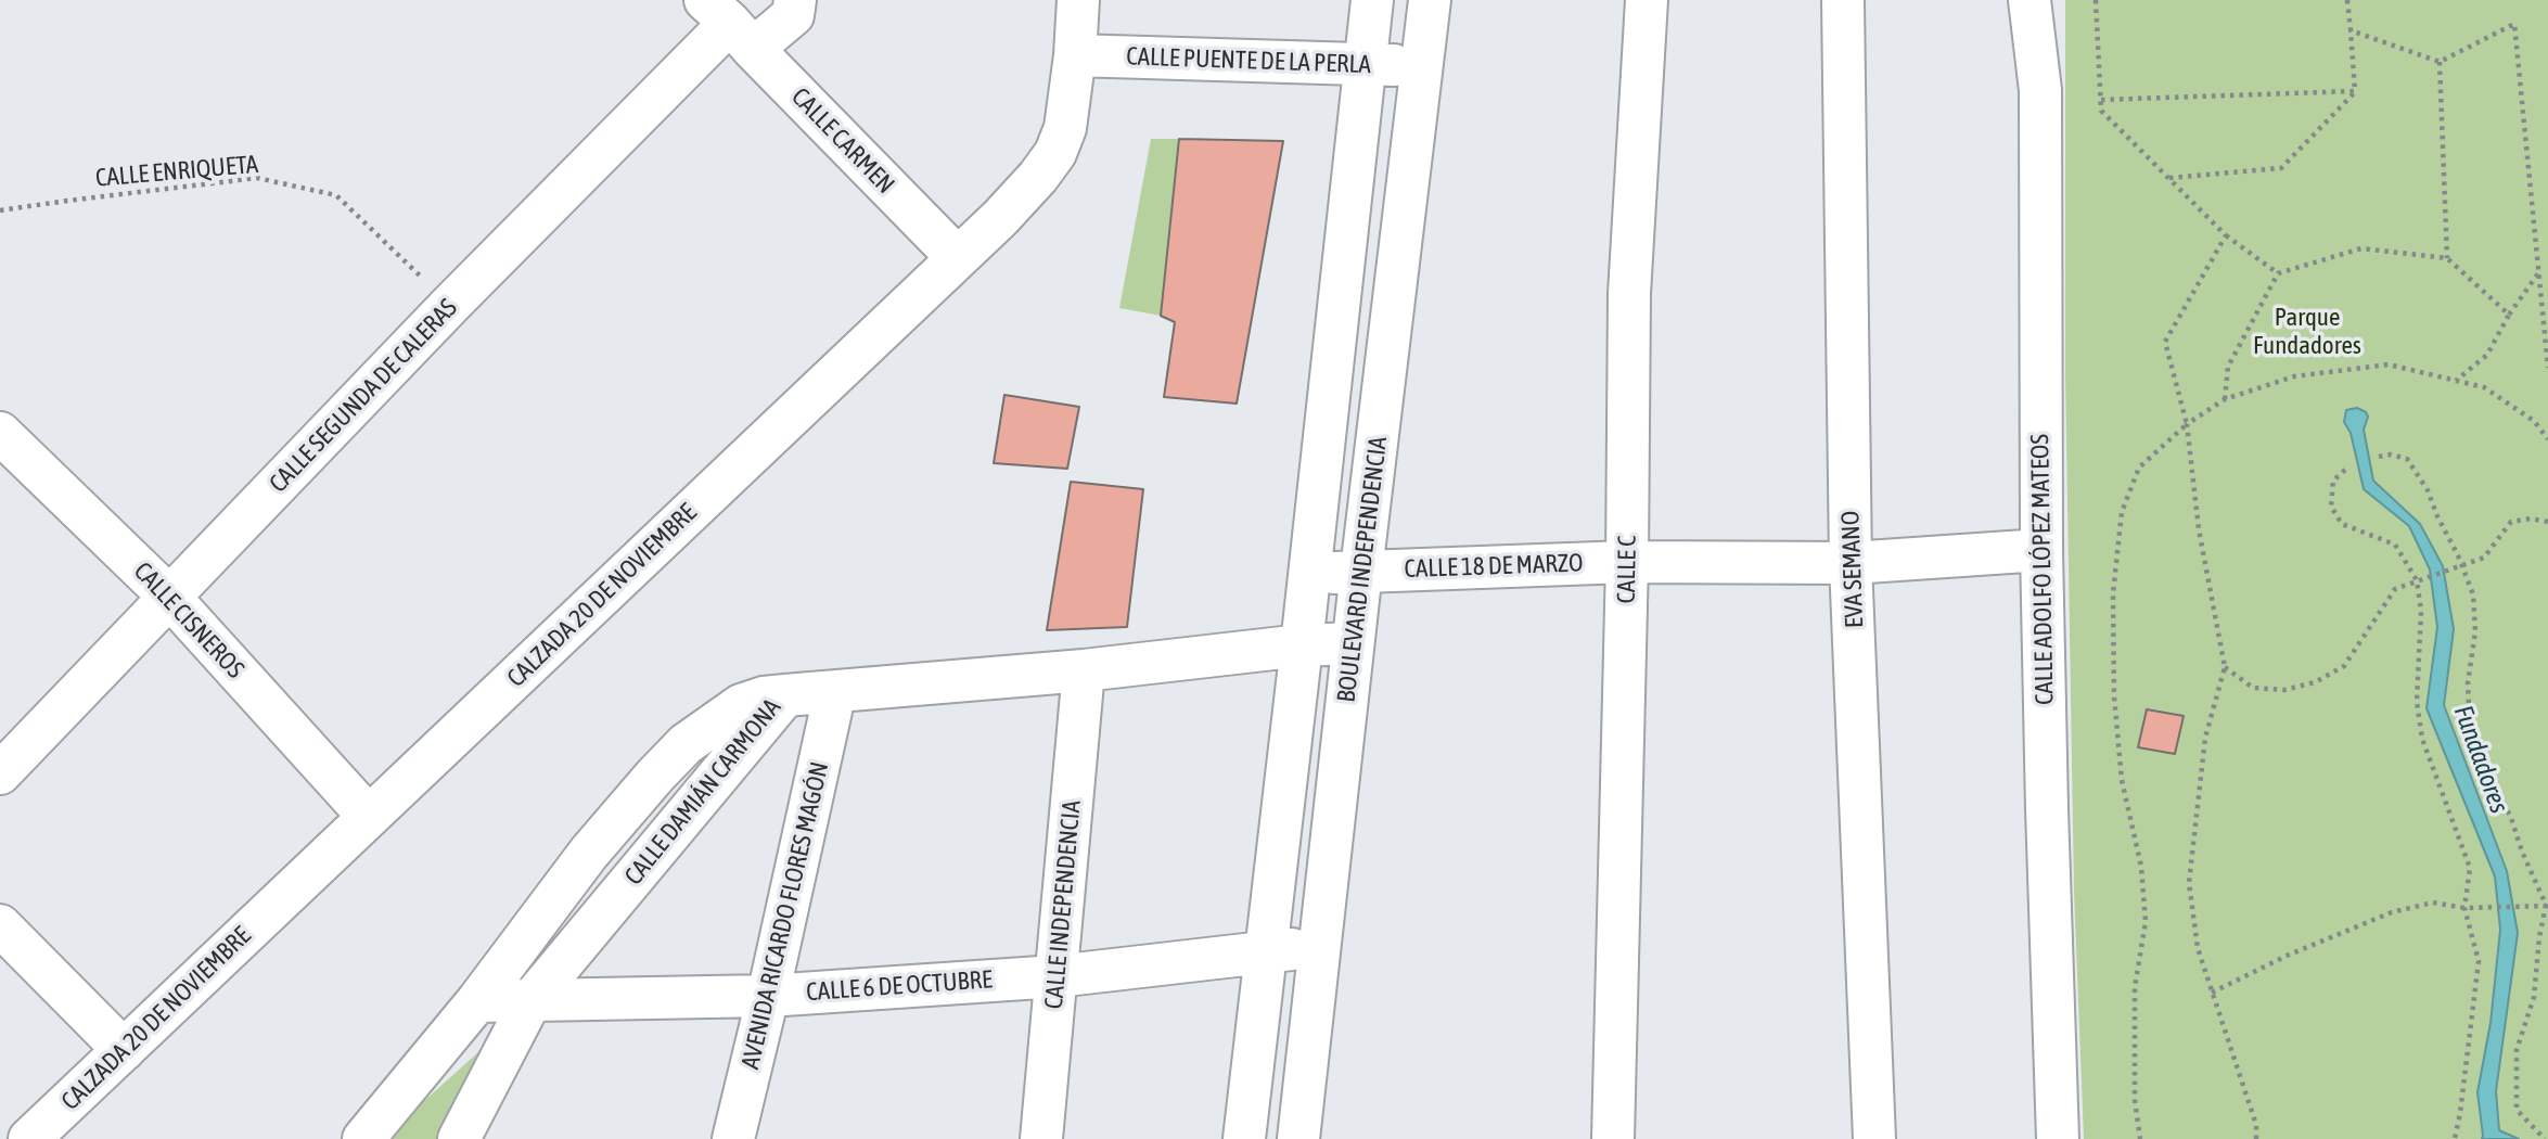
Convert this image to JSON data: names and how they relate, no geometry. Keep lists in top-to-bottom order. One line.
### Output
{"streets":{"street":["CALLE PUENTE DE LA PERLA","CALLE CARMEN","CALLE SEGUNDA DE CALERAS","CALLE 18 DE MARZO","BOULEVARD INDEPENDENCIA","CALLE C","EVA SEMANO","CALLE ADOLFO LÓPEZ MATEOS","CALZADA 20 DE NOVIEMBRE","CALLE CISNEROS","CALLE DAMIÁN CARMONA","CALLE INDEPENDENCIA","AVENIDA RICARDO FLORES MAGÓN","CALLE 6 DE OCTUBRE"],"path":["CALLE ENRIQUETA"]},"crossings":[["CALLE PUENTE DE LA PERLA","BOULEVARD INDEPENDENCIA"],["CALLE PUENTE DE LA PERLA","CALZADA 20 DE NOVIEMBRE"],["CALLE CARMEN","CALLE SEGUNDA DE CALERAS"],["CALLE CARMEN","CALZADA 20 DE NOVIEMBRE"],["CALLE ENRIQUETA","CALLE SEGUNDA DE CALERAS"],["CALLE SEGUNDA DE CALERAS","CALLE CISNEROS"],["CALLE 18 DE MARZO","BOULEVARD INDEPENDENCIA"],["CALLE 18 DE MARZO","CALLE C"],["CALLE 18 DE MARZO","EVA SEMANO"],["CALLE 18 DE MARZO","CALLE ADOLFO LÓPEZ MATEOS"],["BOULEVARD INDEPENDENCIA","CALLE 6 DE OCTUBRE"],["CALZADA 20 DE NOVIEMBRE","CALLE CISNEROS"],["CALLE DAMIÁN CARMONA","CALLE 6 DE OCTUBRE"],["CALLE INDEPENDENCIA","CALLE 6 DE OCTUBRE"],["AVENIDA RICARDO FLORES MAGÓN","CALLE 6 DE OCTUBRE"]],"water":["Fundadores"],"parks":["Parque Fundadores"]}
